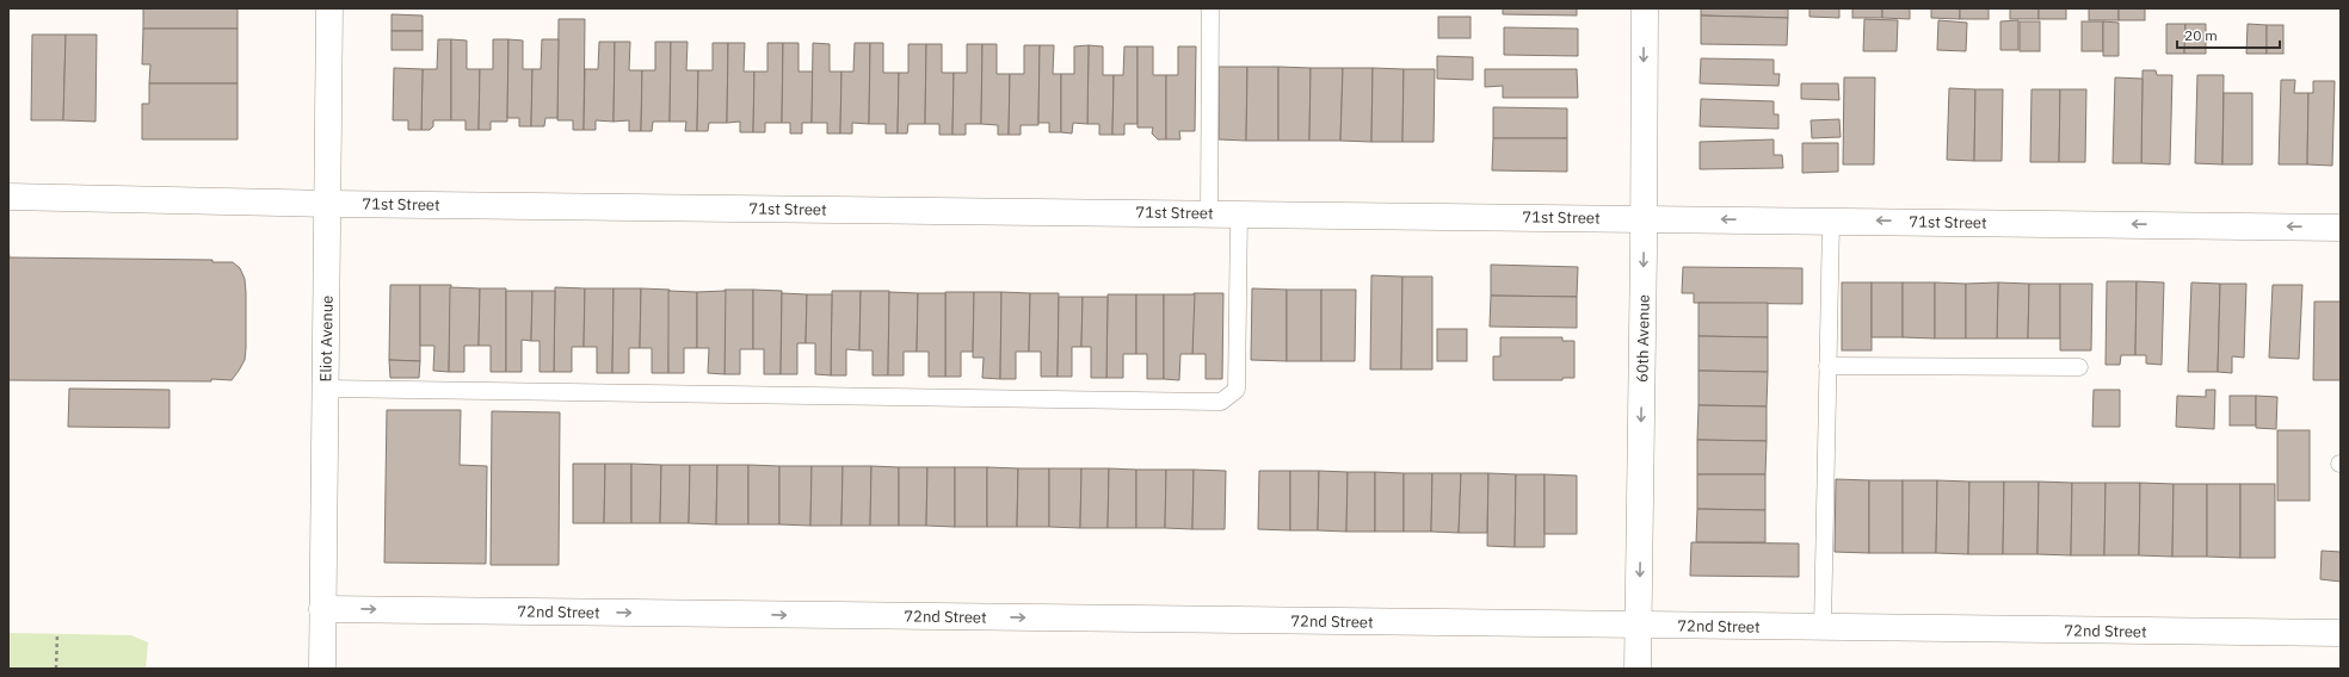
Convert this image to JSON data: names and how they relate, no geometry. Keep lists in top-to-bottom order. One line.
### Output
{"streets":{"street":["71st Street","Eliot Avenue","60th Avenue","72nd Street"]},"crossings":[["71st Street","Eliot Avenue"],["71st Street","60th Avenue"],["Eliot Avenue","72nd Street"],["60th Avenue","72nd Street"]],"one_way":["60th Avenue","72nd Street"],"scale_bar":"20 m"}
